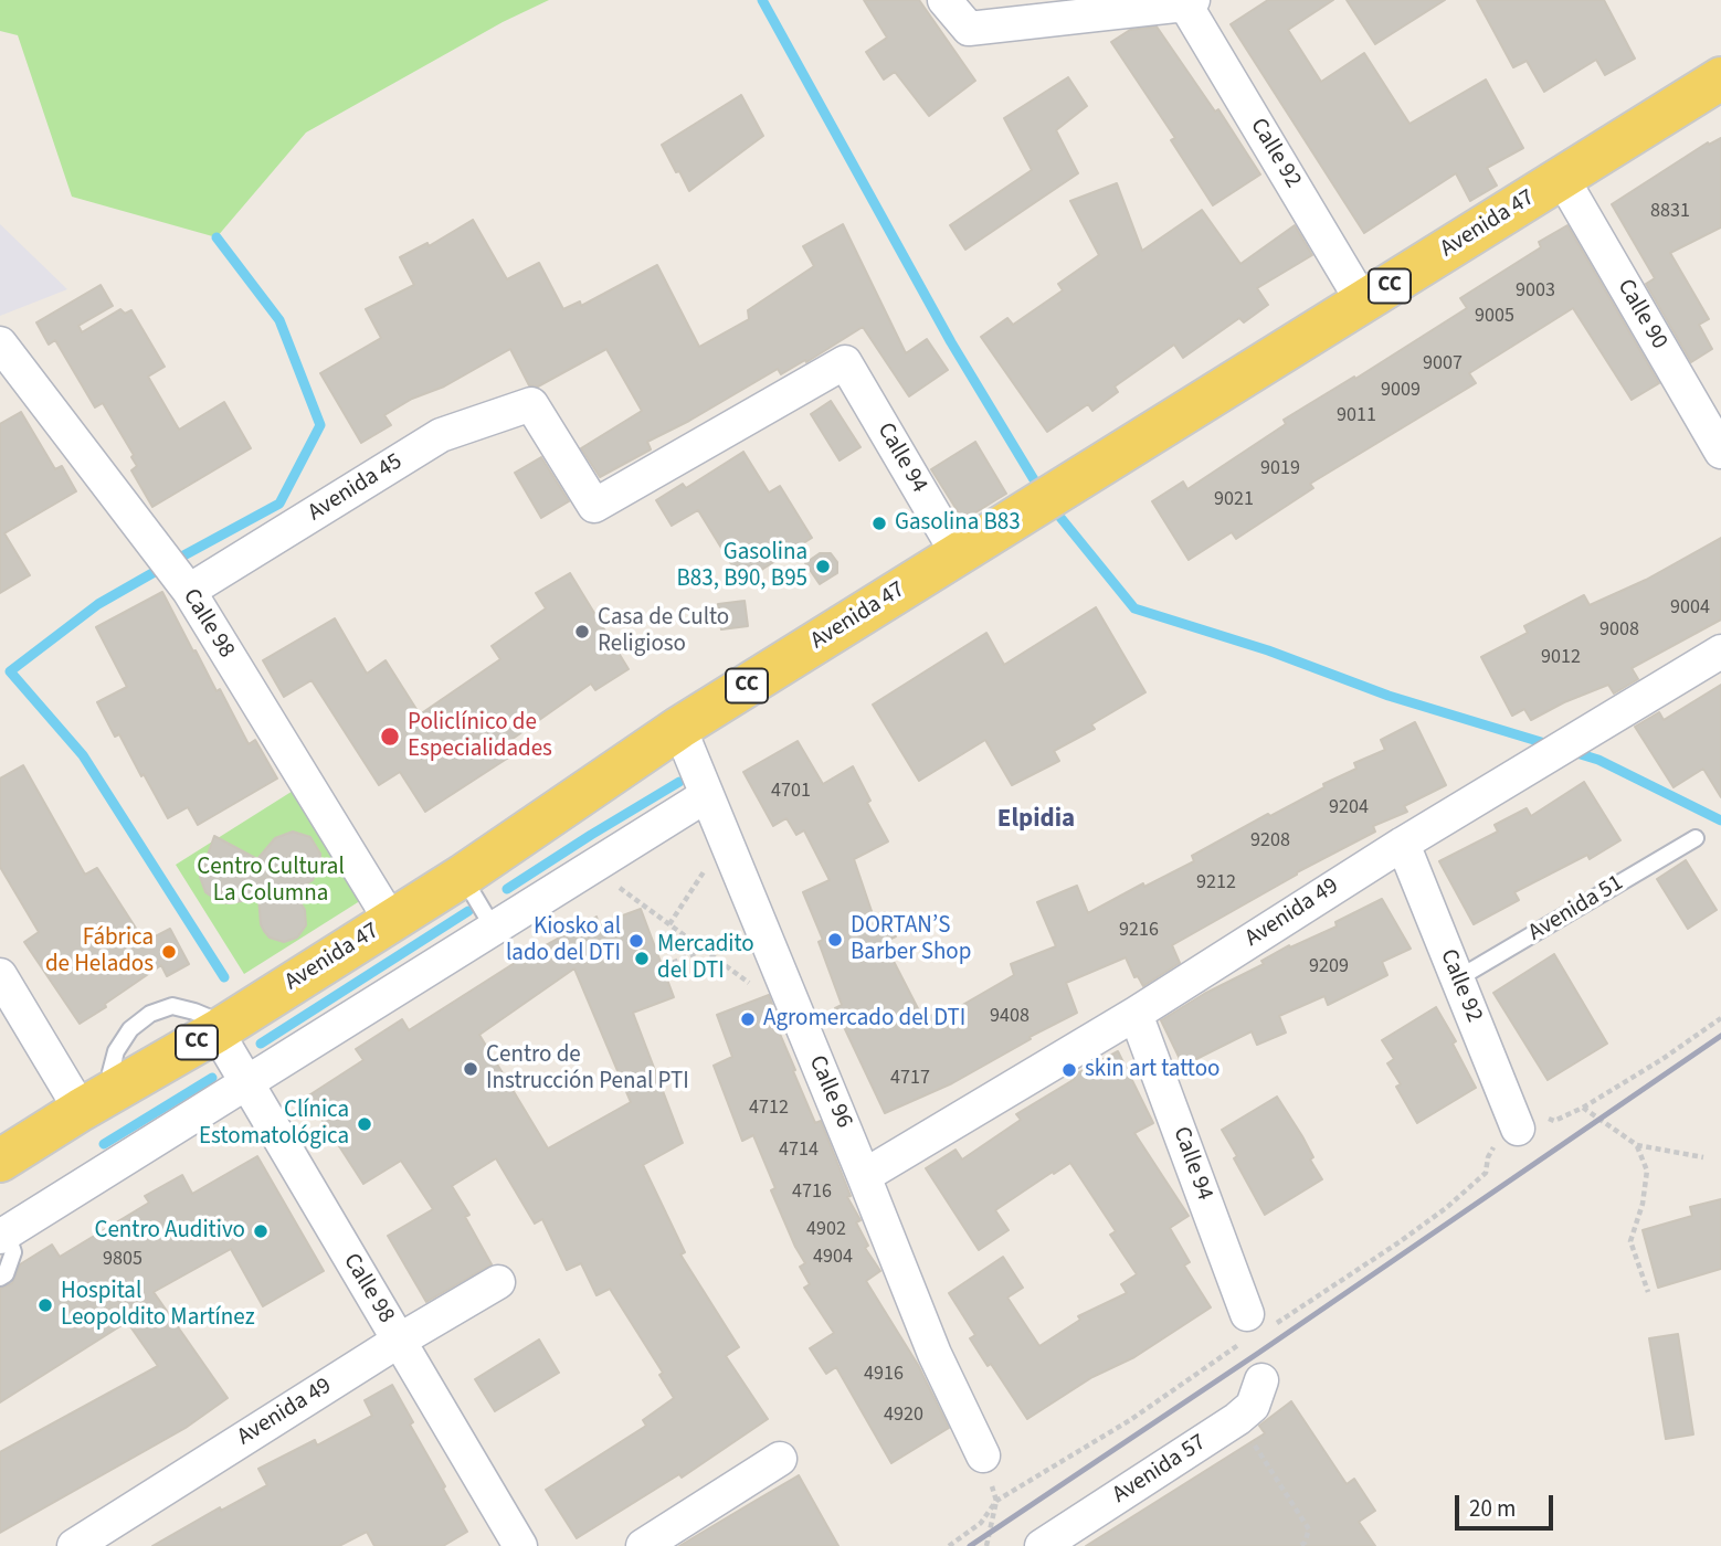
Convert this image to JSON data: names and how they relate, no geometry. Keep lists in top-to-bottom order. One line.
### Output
{"streets":{"main road":["Avenida 47","CC"],"street":["Calle 92","Calle 90","Calle 94","Avenida 45","Calle 98","Avenida 49","Calle 96","Avenida 57"],"lane":["Avenida 51"]},"crossings":[["Calle 92","Avenida 47"],["Calle 92","Avenida 51"],["Calle 92","Avenida 49"],["Avenida 47","Calle 90"],["Avenida 47","Calle 94"],["Avenida 47","Calle 98"],["Avenida 47","Calle 96"],["Calle 94","Avenida 45"],["Calle 94","Avenida 49"],["Avenida 45","Calle 98"],["Calle 98","Avenida 49"],["Avenida 49","Calle 96"]],"districts":["Elpidia"],"parks":["Centro Cultural La Columna"],"places":["Gasolina B83","Gasolina B83, B90, B95","Casa de Culto Religioso","Policlínico de Especialidades","DORTAN’S Barber Shop","Kiosko al lado del DTI","Fábrica de Helados","Mercadito del DTI","Agromercado del DTI","Centro de Instrucción Penal PTI","skin art tattoo","Clínica Estomatológica","Centro Auditivo","Hospital Leopoldito Martínez"],"house_numbers":["8831","9003","9005","9007","9009","9011","9019","9021","9004","9008","9012","4701","9204","9208","9212","9216","9209","9408","4717","4712","4714","4716","4902","4904","9805","4916","4920"],"scale_bar":"20 m"}
